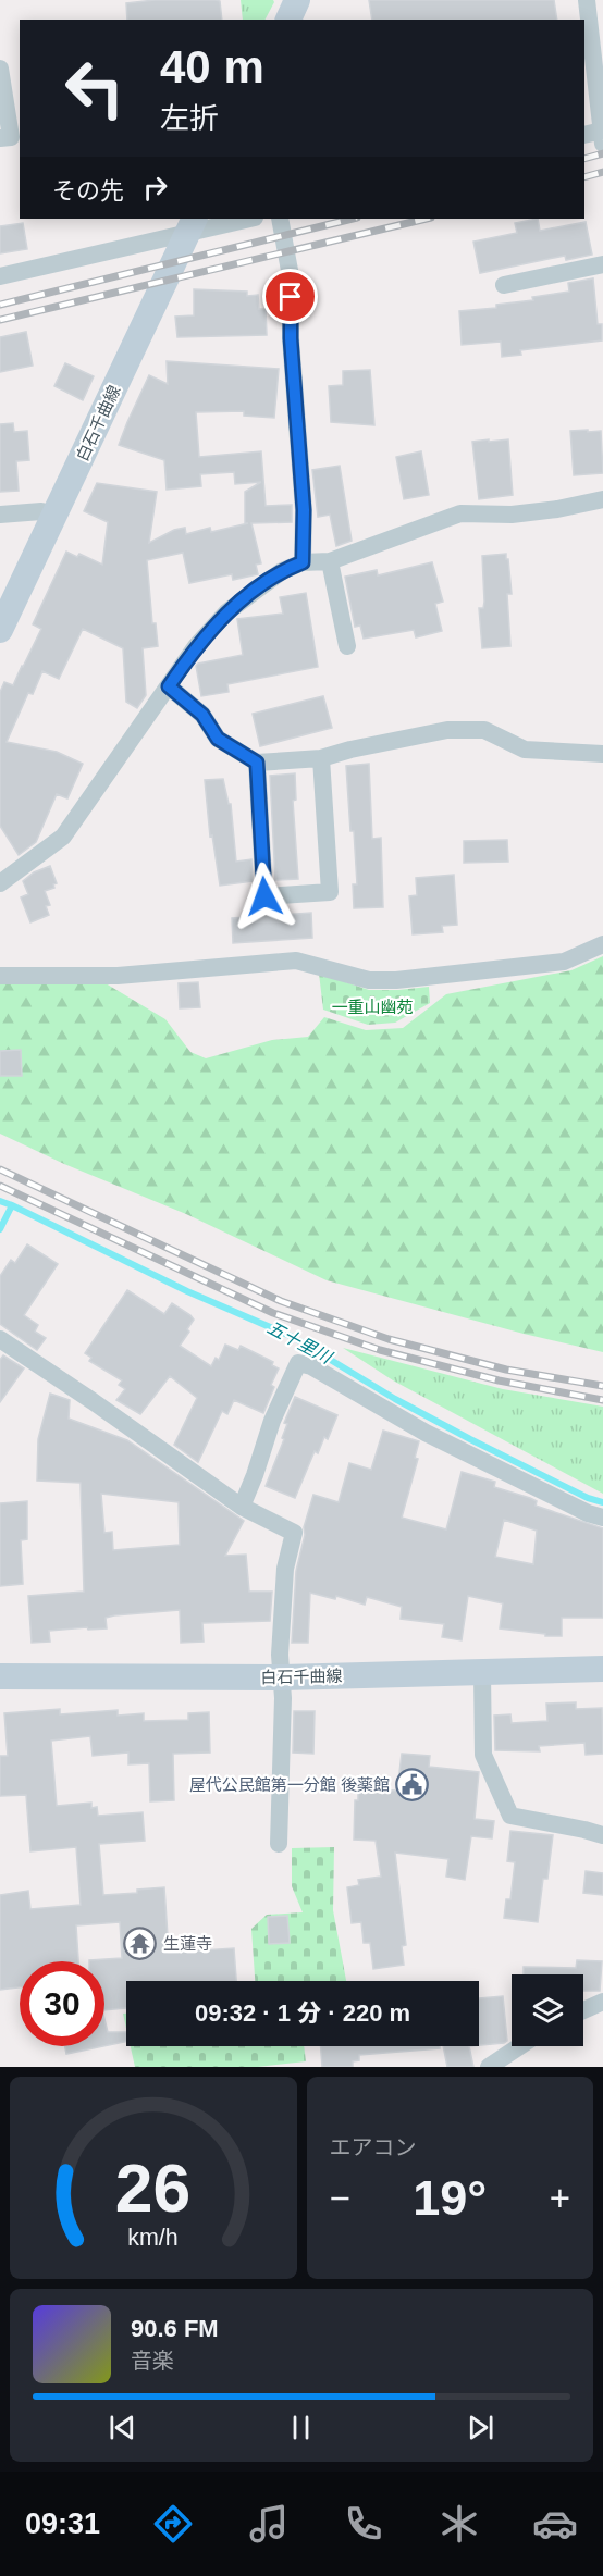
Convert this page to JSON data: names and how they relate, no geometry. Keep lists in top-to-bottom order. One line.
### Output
{"streets":{"main road":["白石千曲線"]},"water":["五十里川"],"parks":["一重山幽苑"],"places":{"public building":["屋代公民館第一分館 後薬館"],"temple":["生蓮寺"]},"page":{"turn":["40 m","左折"],"then":"その先","limit":"30","trip":"09:32 · 1 分 · 220 m","tile":"エアコン","heat":["−","19°","+"],"song":["90.6 FM","音楽"],"tabs":"09:31","gauge":["26","km/h"]}}
